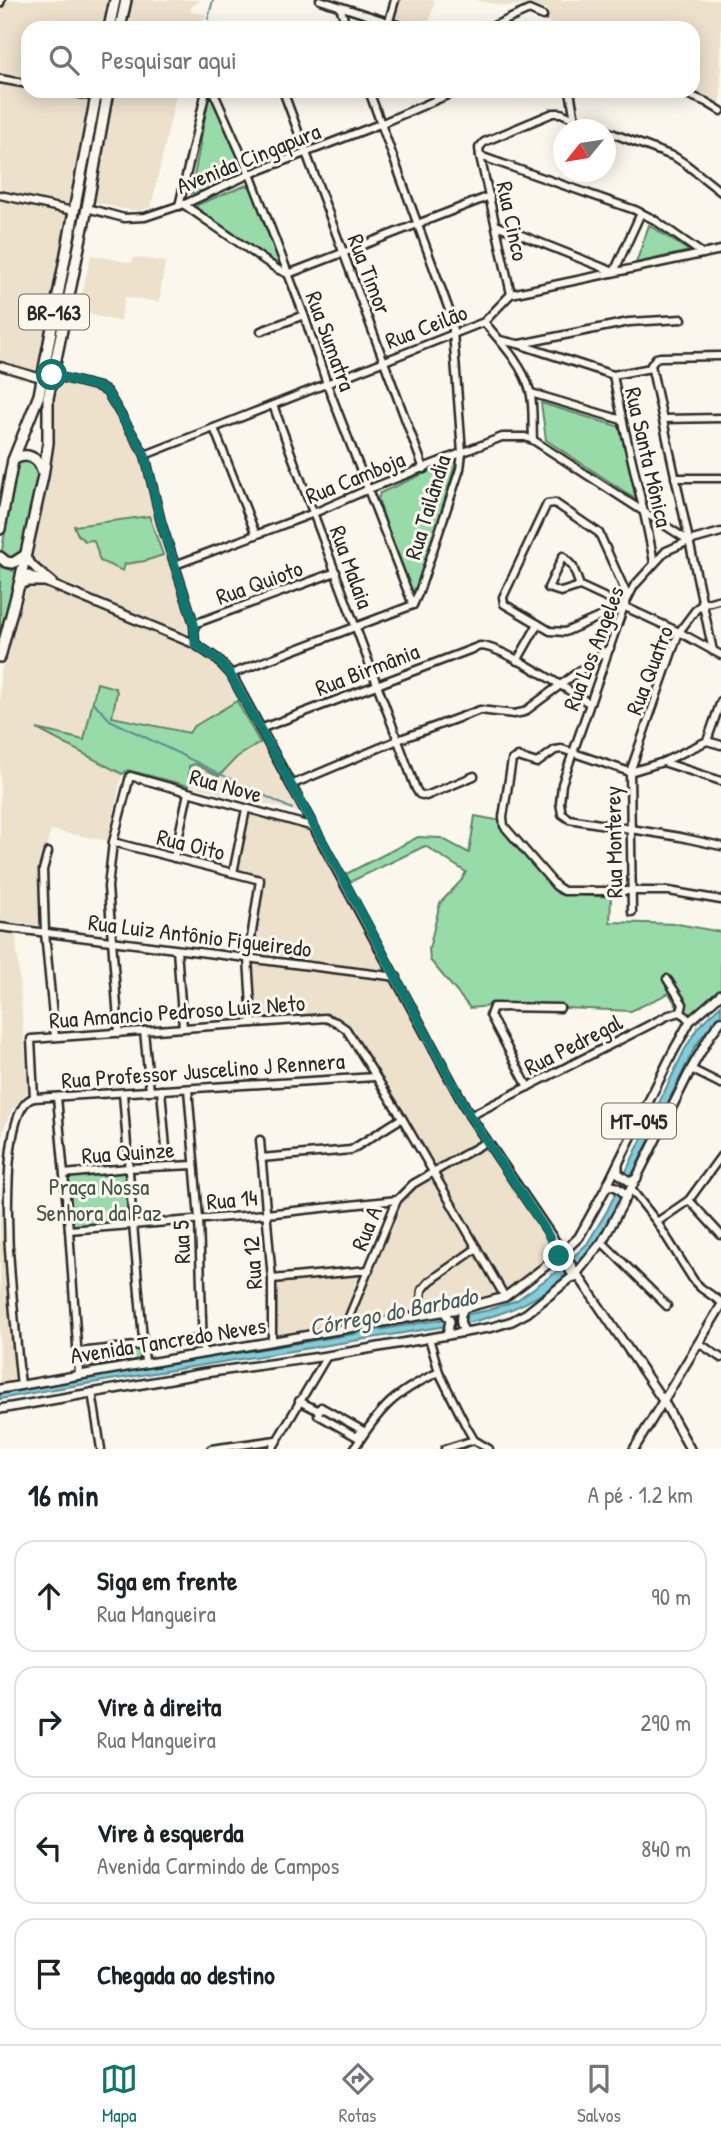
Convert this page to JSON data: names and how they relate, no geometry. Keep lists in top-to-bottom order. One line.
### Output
{"streets":{"highway":["BR-163"],"main road":["MT-045","Avenida Tancredo Neves"],"street":["Avenida Cingapura","Rua Cinco","Rua Timor","Rua Ceilão","Rua Sumatra","Rua Santa Mônica","Rua Camboja","Rua Tailândia","Rua Malaia","Rua Quioto","Rua Los Angeles","Rua Birmânia","Rua Quatro","Rua Nove","Rua Monterey","Rua Oito","Rua Luiz Antônio Figueiredo","Rua Amancio Pedroso Luiz Neto","Rua Pedregal","Rua Professor Juscelino J Rennera","Rua Quinze","Rua 14","Rua A","Rua 5","Rua 12"]},"crossings":[["Avenida Cingapura","Rua Timor"],["Avenida Cingapura","BR-163"],["Avenida Cingapura","Rua Sumatra"],["Rua Cinco","Rua Ceilão"],["Rua Timor","Rua Ceilão"],["Rua Timor","Rua Camboja"],["Rua Ceilão","Rua Sumatra"],["Rua Ceilão","Rua Tailândia"],["Rua Ceilão","Rua Malaia"],["Rua Sumatra","Rua Camboja"],["Rua Sumatra","Rua Tailândia"],["Rua Santa Mônica","Rua Los Angeles"],["Rua Camboja","Rua Tailândia"],["Rua Camboja","Rua Malaia"],["Rua Malaia","Rua Quioto"],["Rua Malaia","Rua Birmânia"],["Rua Los Angeles","Rua Monterey"],["Rua Quatro","Rua Monterey"],["Rua Nove","Rua Oito"],["Rua Oito","Rua Luiz Antônio Figueiredo"],["Rua Amancio Pedroso Luiz Neto","Rua Professor Juscelino J Rennera"],["Rua Professor Juscelino J Rennera","Rua 5"],["MT-045","Avenida Tancredo Neves"],["Rua Quinze","Rua 5"],["Rua 14","Rua A"],["Rua 14","Rua 5"],["Rua 14","Rua 12"],["Rua A","Avenida Tancredo Neves"],["Rua 5","Avenida Tancredo Neves"],["Rua 12","Avenida Tancredo Neves"]],"water":["Córrego do Barbado"],"parks":["Praça Nossa Senhora da Paz"],"north":"bottom left","page":{"search":"Pesquisar aqui","heading":["16 min","A pé · 1.2 km"],"list":[["Siga em frente","Rua Mangueira","90 m"],["Vire à direita","Rua Mangueira","290 m"],["Vire à esquerda","Avenida Carmindo de Campos","840 m"],"Chegada ao destino"],"nav":["Mapa","Rotas","Salvos"]}}
